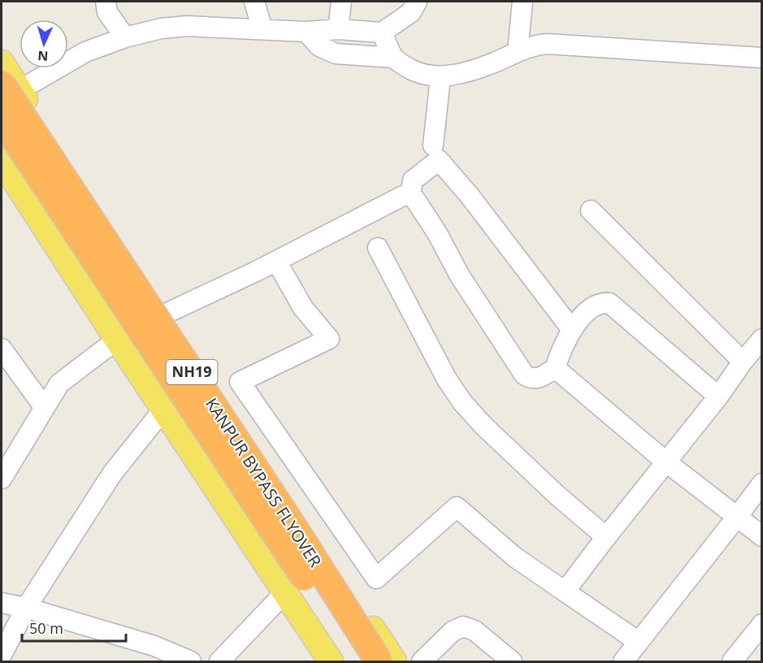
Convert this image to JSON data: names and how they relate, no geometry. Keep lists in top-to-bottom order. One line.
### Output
{"streets":{"highway":["NH19","KANPUR BYPASS FLYOVER"]},"scale_bar":"50 m","north":"bottom"}
